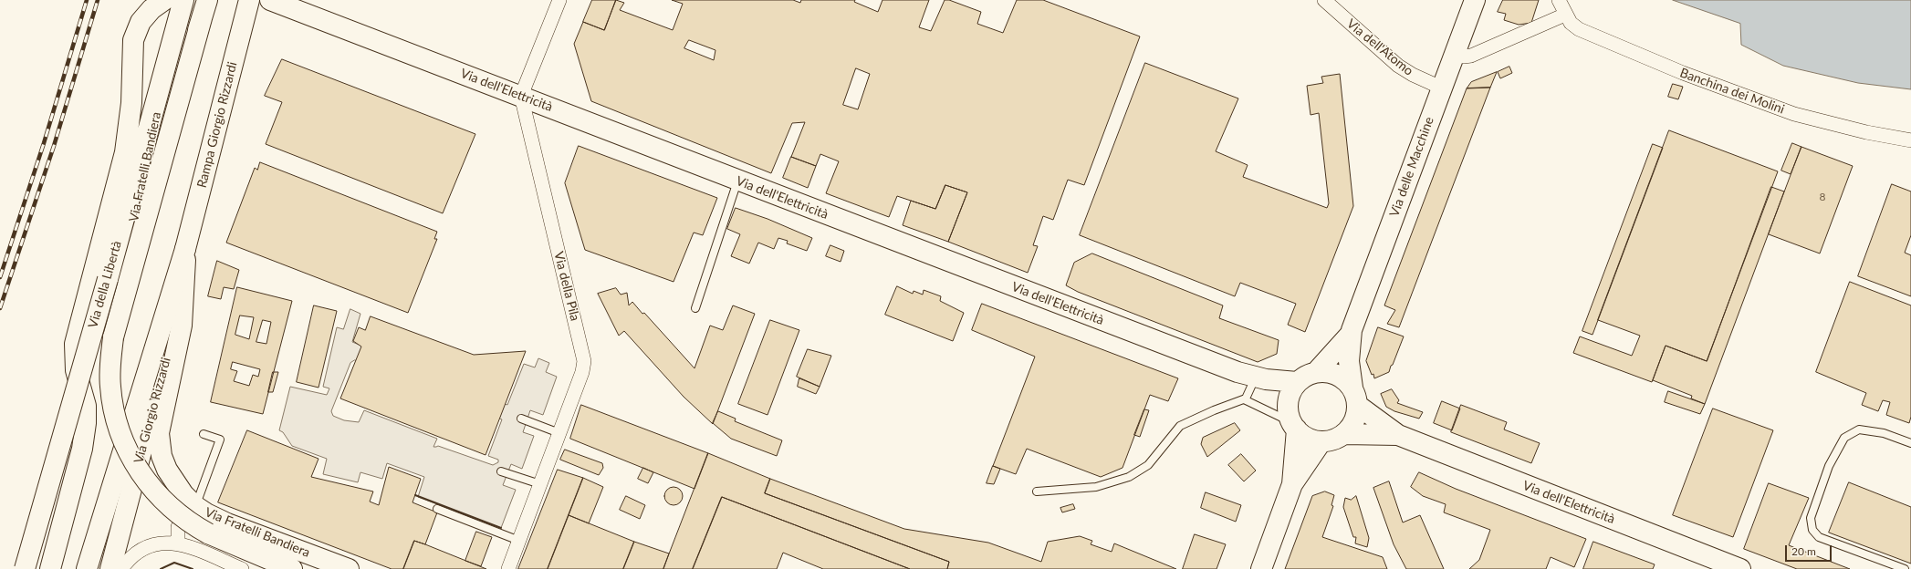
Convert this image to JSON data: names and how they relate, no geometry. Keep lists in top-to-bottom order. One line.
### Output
{"streets":{"main road":["Via dell'Elettricità","Rampa Giorgio Rizzardi","Via Fratelli Bandiera","Via delle Macchine","Via della Libertà","Via Giorgio Rizzardi"],"street":["Via dell'Atomo","Banchina dei Molini","Via della Pila"]},"crossings":[["Via dell'Atomo","Via delle Macchine"],["Via dell'Elettricità","Via delle Macchine"],["Via dell'Elettricità","Via della Pila"],["Rampa Giorgio Rizzardi","Via Fratelli Bandiera"],["Rampa Giorgio Rizzardi","Via Giorgio Rizzardi"],["Via Fratelli Bandiera","Via della Libertà"],["Via Fratelli Bandiera","Via Giorgio Rizzardi"]],"house_numbers":["8"],"scale_bar":"20 m"}
